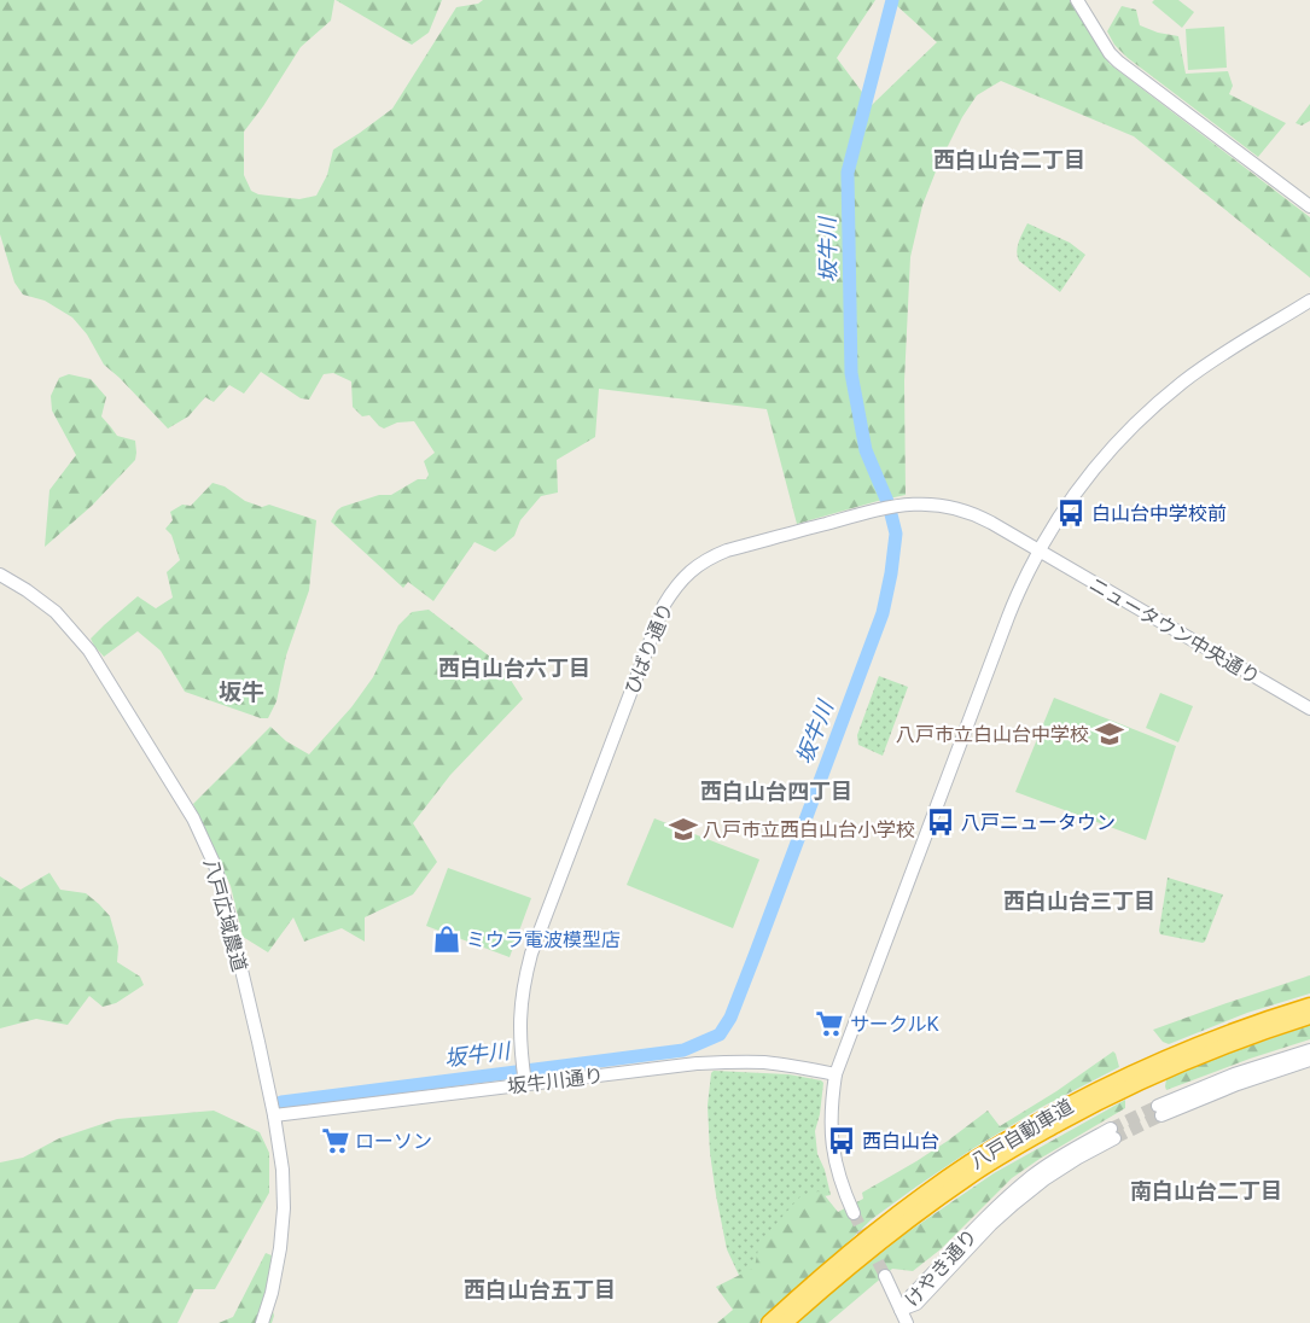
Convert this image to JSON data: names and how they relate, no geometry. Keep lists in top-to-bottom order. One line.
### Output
{"streets":{"highway":["八戸自動車道"],"street":["ニュータウン中央通り","ひばり通り","八戸広域農道","坂牛川通り","けやき通り"]},"crossings":[["ニュータウン中央通り","ひばり通り"],["ひばり通り","坂牛川通り"],["八戸広域農道","坂牛川通り"]],"districts":["西白山台二丁目","西白山台六丁目","坂牛","西白山台四丁目","西白山台三丁目","南白山台二丁目","西白山台五丁目"],"water":["坂牛川"],"places":{"bus stop":["白山台中学校前","八戸ニュータウン","西白山台"],"school or university":["八戸市立白山台中学校","八戸市立西白山台小学校"],"shop":["ミウラ電波模型店"],"supermarket":["サークルK","ローソン"]}}
